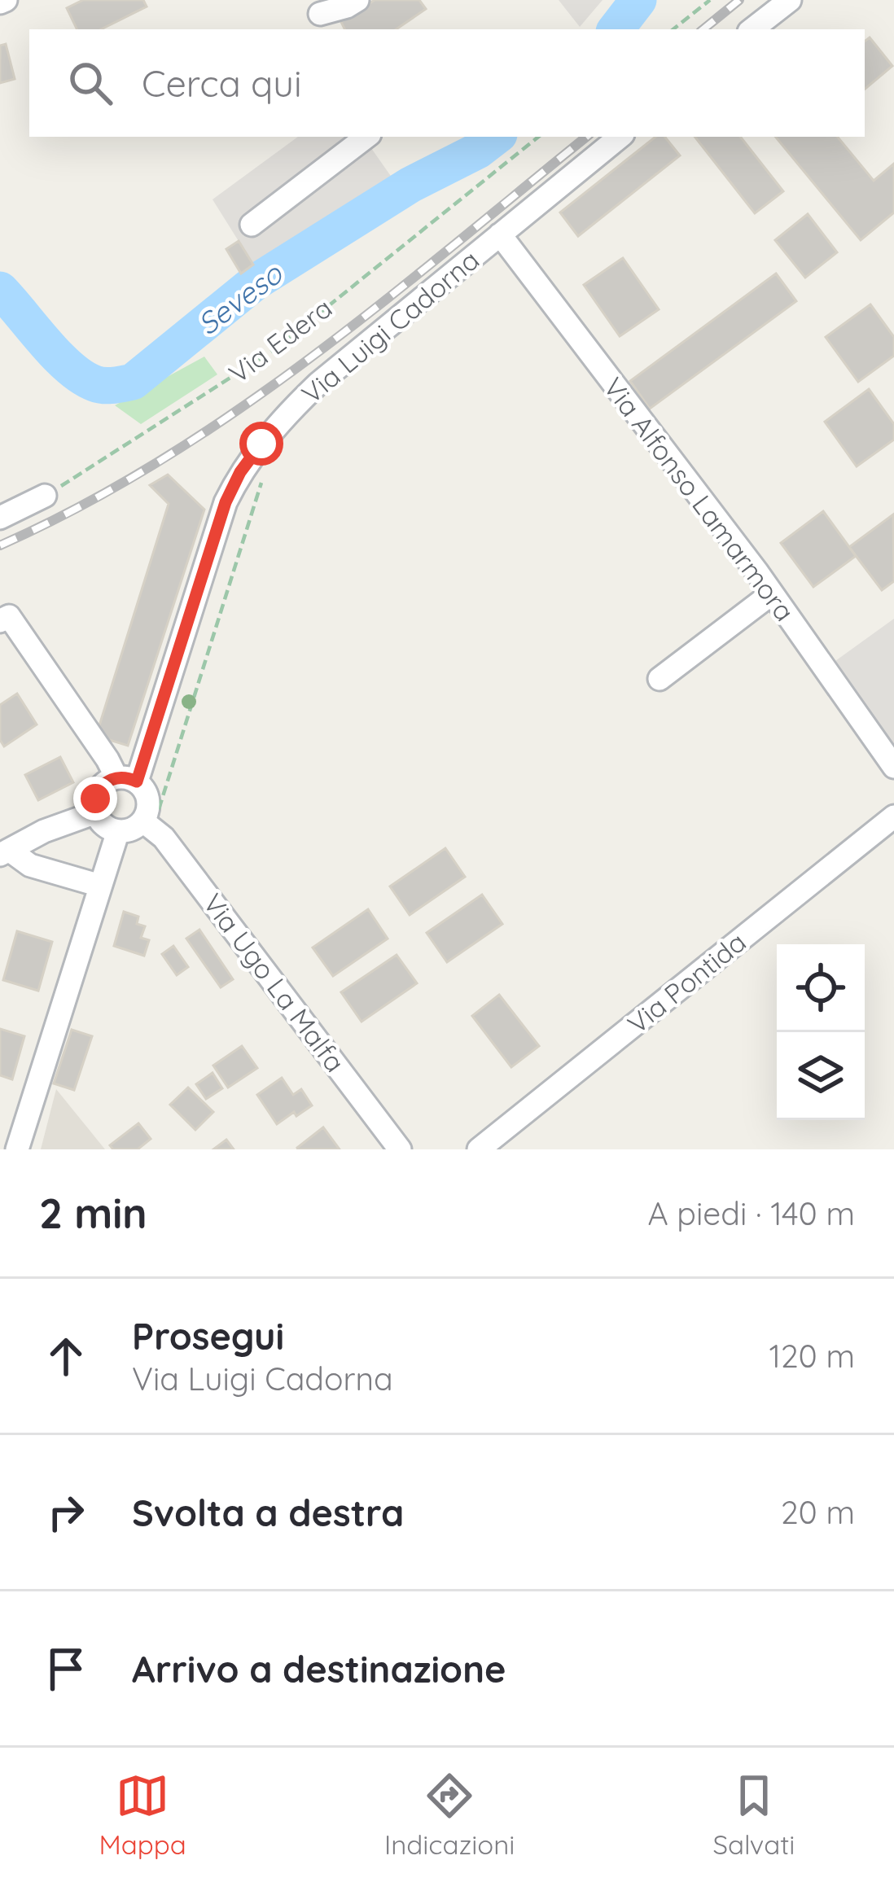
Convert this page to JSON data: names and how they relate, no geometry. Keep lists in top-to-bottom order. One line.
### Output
{"streets":{"street":["Via Luigi Cadorna","Via Alfonso Lamarmora","Via Ugo La Malfa","Via Pontida"],"path":["Via Edera"]},"crossings":[["Via Luigi Cadorna","Via Alfonso Lamarmora"],["Via Luigi Cadorna","Via Ugo La Malfa"]],"water":["Seveso"],"page":{"search":"Cerca qui","heading":["2 min","A piedi · 140 m"],"list":[["Prosegui","Via Luigi Cadorna","120 m"],["Svolta a destra","20 m"],"Arrivo a destinazione"],"nav":["Mappa","Indicazioni","Salvati"]}}
